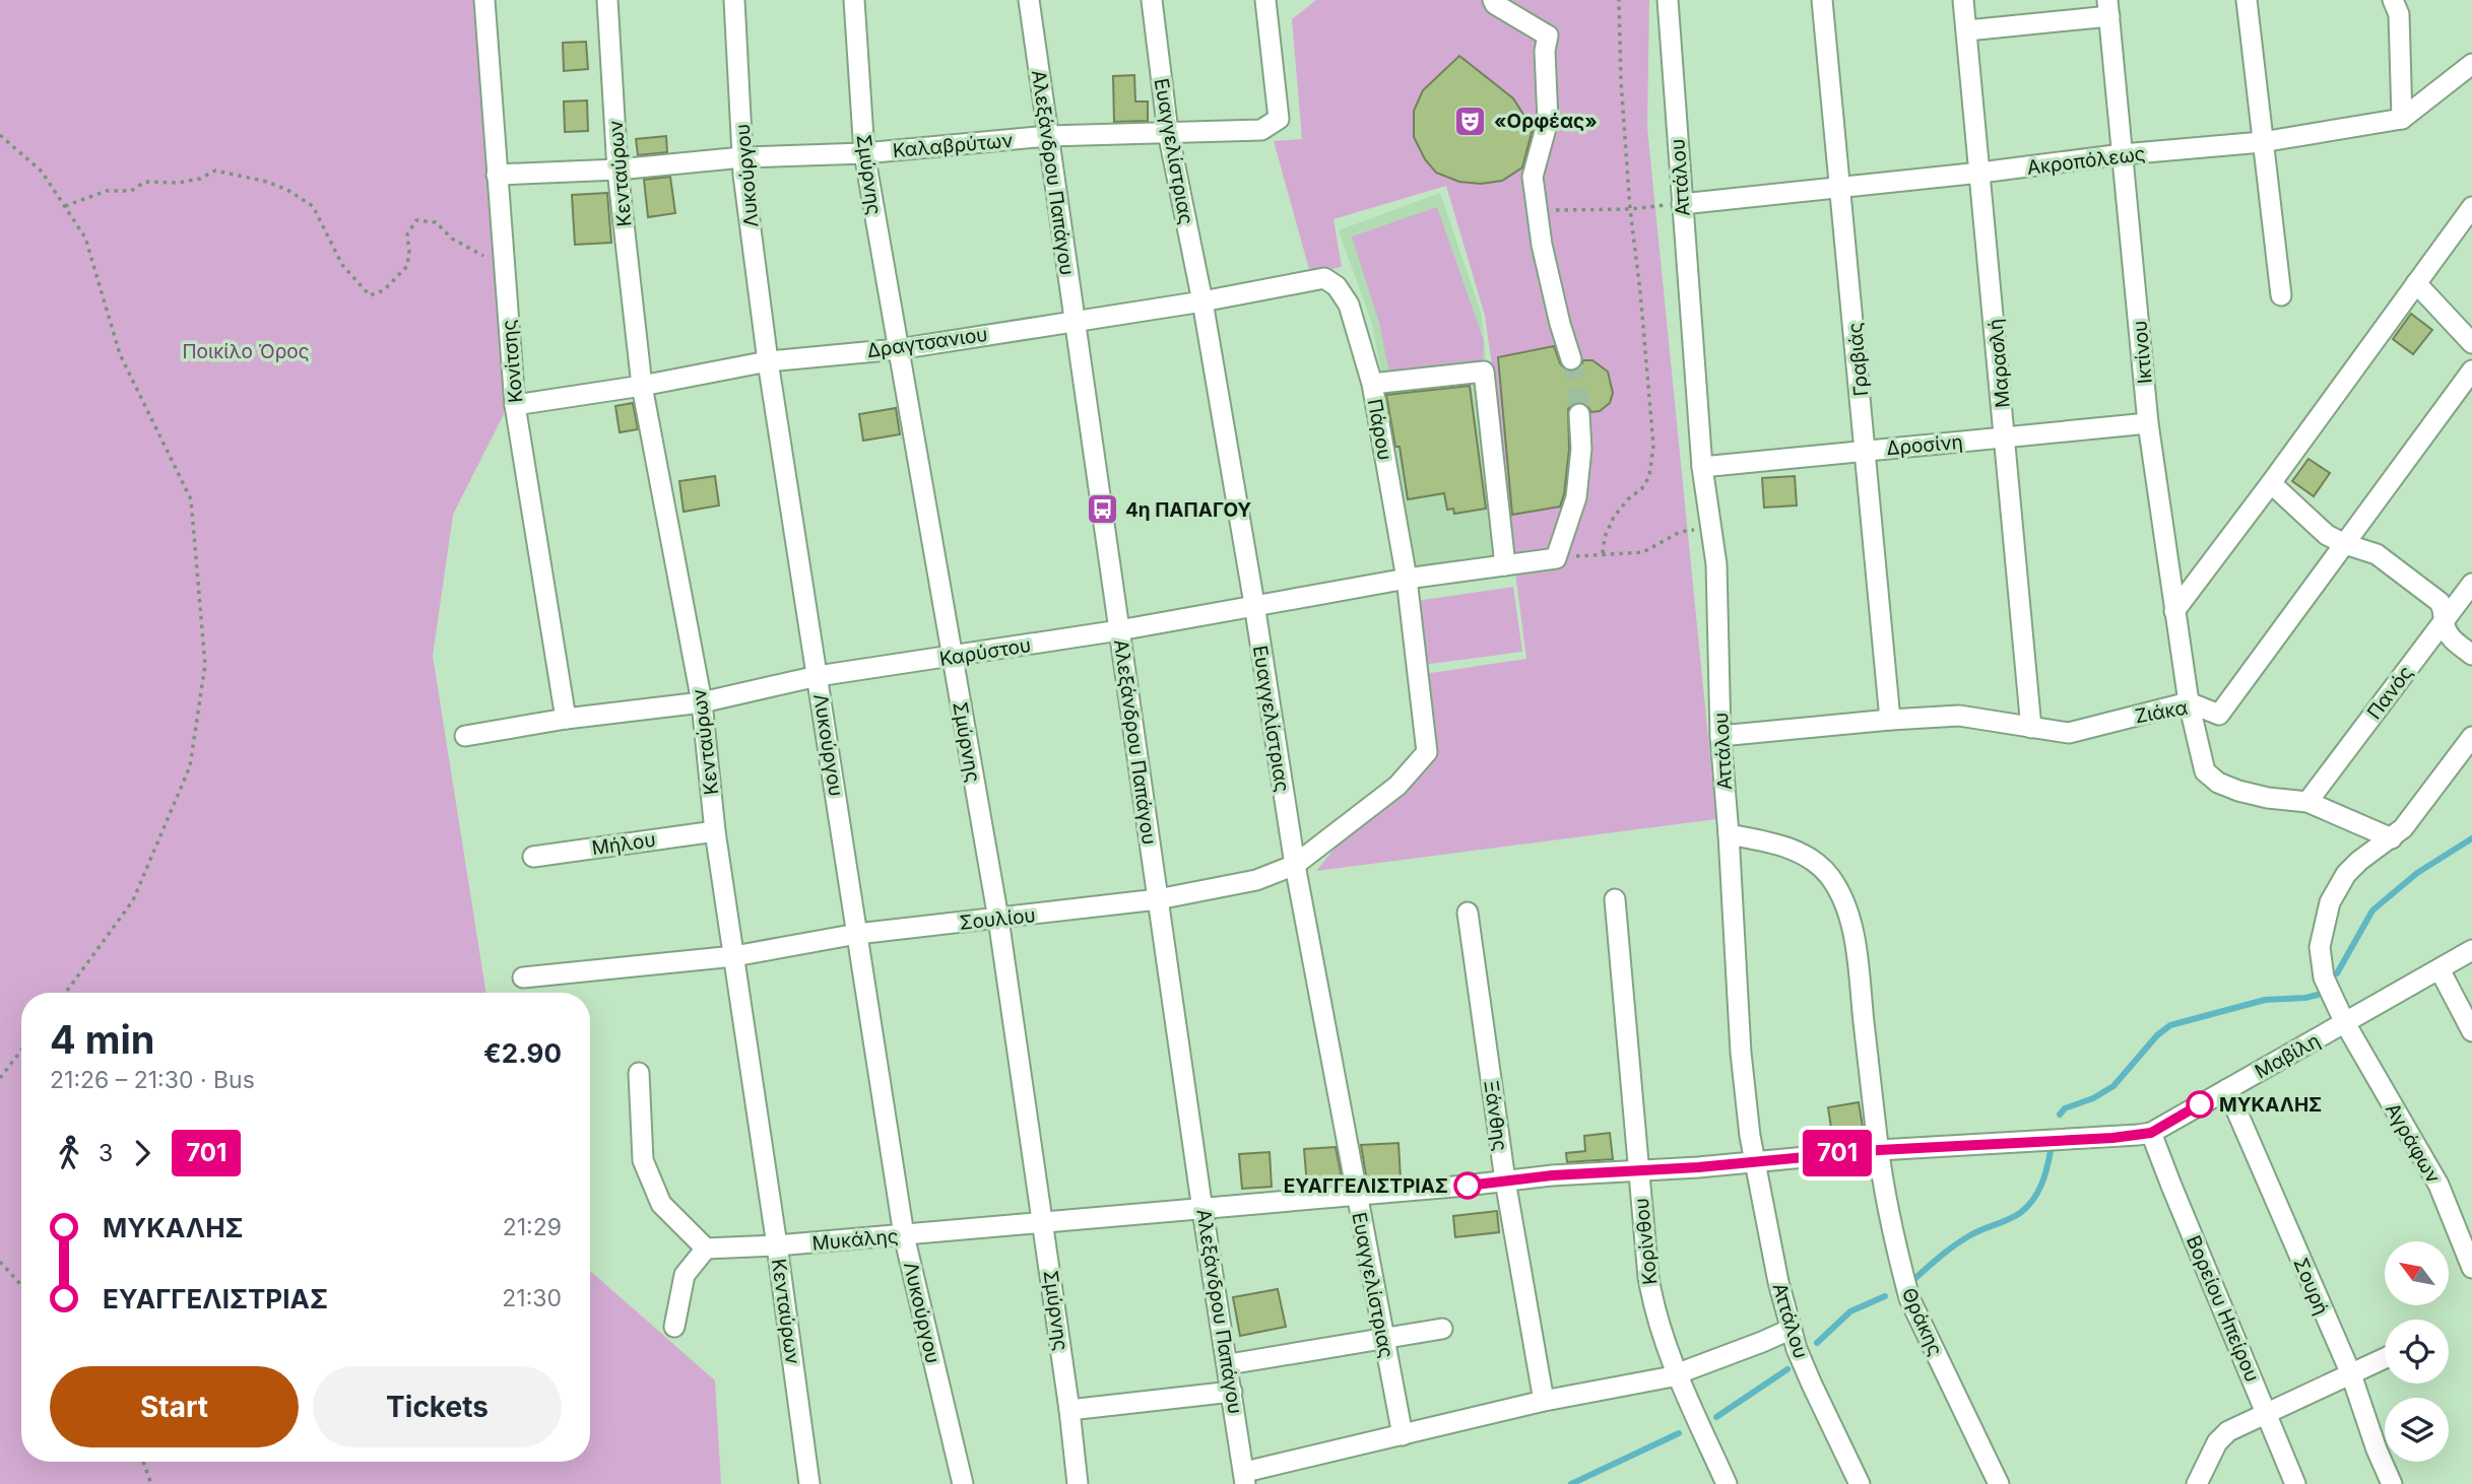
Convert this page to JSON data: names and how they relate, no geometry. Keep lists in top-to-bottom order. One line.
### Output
{"streets":{"street":["Καλαβρύτων","Ευαγγελίστριας","Ακροπόλεως","Αλεξάνδρου Παπάγου","Κενταύρων","Σμύρνης","Λυκούργου","Αττάλου","Δραγτσανιου","Ικτίνου","Γραβιάς","Κονίτσης","Μαρασλή","Πάρου","Δροσίνη","Καρύστου","Πανός","Ζιάκα","Μήλου","Σουλίου","Μαβίλη","Ξάνθης","Αγράφων","Μυκάλης","Κορίνθου","Σουρή","Βορείου Ηπείρου","Θράκης"]},"crossings":[["Καλαβρύτων","Ευαγγελίστριας"],["Καλαβρύτων","Αλεξάνδρου Παπάγου"],["Καλαβρύτων","Κενταύρων"],["Καλαβρύτων","Σμύρνης"],["Καλαβρύτων","Λυκούργου"],["Καλαβρύτων","Κονίτσης"],["Ευαγγελίστριας","Δραγτσανιου"],["Ευαγγελίστριας","Καρύστου"],["Ευαγγελίστριας","Σουλίου"],["Ευαγγελίστριας","Μαβίλη"],["Ακροπόλεως","Αττάλου"],["Ακροπόλεως","Ικτίνου"],["Ακροπόλεως","Γραβιάς"],["Ακροπόλεως","Μαρασλή"],["Αλεξάνδρου Παπάγου","Δραγτσανιου"],["Αλεξάνδρου Παπάγου","Καρύστου"],["Αλεξάνδρου Παπάγου","Σουλίου"],["Αλεξάνδρου Παπάγου","Μαβίλη"],["Αλεξάνδρου Παπάγου","Μυκάλης"],["Κενταύρων","Δραγτσανιου"],["Κενταύρων","Καρύστου"],["Κενταύρων","Μήλου"],["Κενταύρων","Σουλίου"],["Κενταύρων","Μυκάλης"],["Σμύρνης","Δραγτσανιου"],["Σμύρνης","Καρύστου"],["Σμύρνης","Σουλίου"],["Σμύρνης","Μυκάλης"],["Λυκούργου","Δραγτσανιου"],["Λυκούργου","Καρύστου"],["Λυκούργου","Σουλίου"],["Λυκούργου","Μυκάλης"],["Αττάλου","Δροσίνη"],["Αττάλου","Ζιάκα"],["Αττάλου","Μαβίλη"],["Αττάλου","Θράκης"],["Δραγτσανιου","Κονίτσης"],["Δραγτσανιου","Πάρου"],["Ικτίνου","Δροσίνη"],["Ικτίνου","Πανός"],["Ικτίνου","Ζιάκα"],["Ικτίνου","Αγράφων"],["Γραβιάς","Δροσίνη"],["Γραβιάς","Ζιάκα"],["Κονίτσης","Καρύστου"],["Μαρασλή","Δροσίνη"],["Μαρασλή","Ζιάκα"],["Πάρου","Καρύστου"],["Πάρου","Σουλίου"],["Καρύστου","Σουλίου"],["Μαβίλη","Ξάνθης"],["Μαβίλη","Αγράφων"],["Μαβίλη","Μυκάλης"],["Μαβίλη","Κορίνθου"],["Μαβίλη","Σουρή"],["Μαβίλη","Βορείου Ηπείρου"],["Μαβίλη","Θράκης"]],"parks":["Ποικίλο Όρος"],"places":{"theatre":["«Ορφέας»"],"bus stop":["4η ΠΑΠΑΓΟΥ"],"other":["ΜΥΚΑΛΗΣ","ΕΥΑΓΓΕΛΙΣΤΡΙΑΣ"]},"lines":["bus line 701"],"north":"top left","page":{"on_map":"701","heading":["4 min","21:26 – 21:30 · Bus","€2.90"],"legs":["3","701"],"list":[{"name":"ΜΥΚΑΛΗΣ","value":"21:29"},{"name":"ΕΥΑΓΓΕΛΙΣΤΡΙΑΣ","value":"21:30"}],"buttons":["Start","Tickets"]}}
